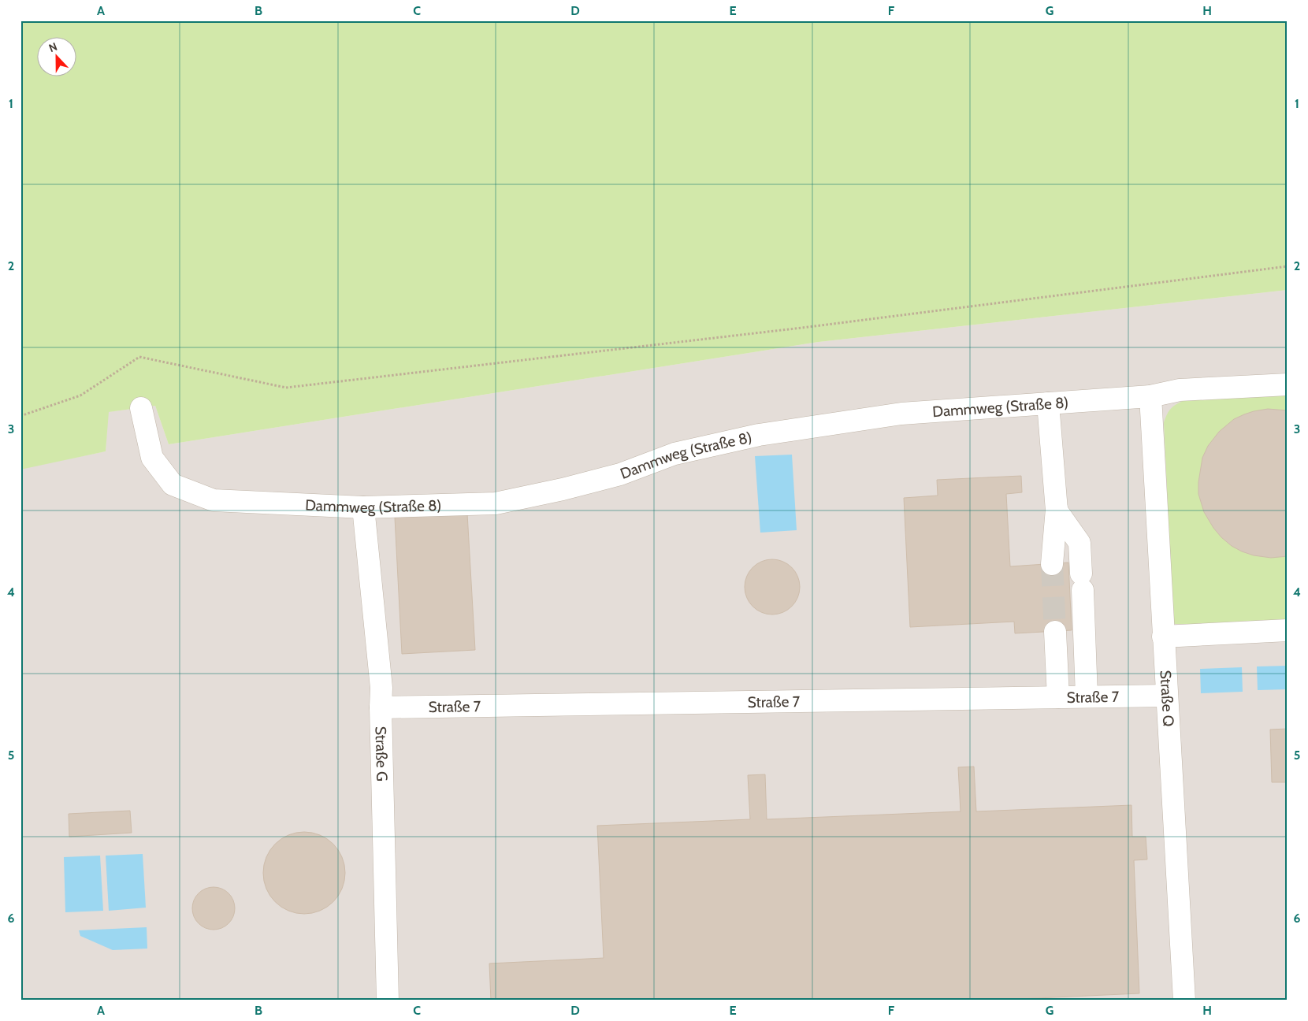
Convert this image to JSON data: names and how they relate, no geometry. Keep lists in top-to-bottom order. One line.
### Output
{"streets":{"street":["Dammweg (Straße 8)","Straße 7","Straße Q","Straße G"]},"crossings":[["Dammweg (Straße 8)","Straße Q"],["Dammweg (Straße 8)","Straße G"],["Straße 7","Straße Q"],["Straße 7","Straße G"]],"north":"top","grid":{"columns":["A","B","C","D","E","F","G","H"],"rows":["1","2","3","4","5","6"]}}
